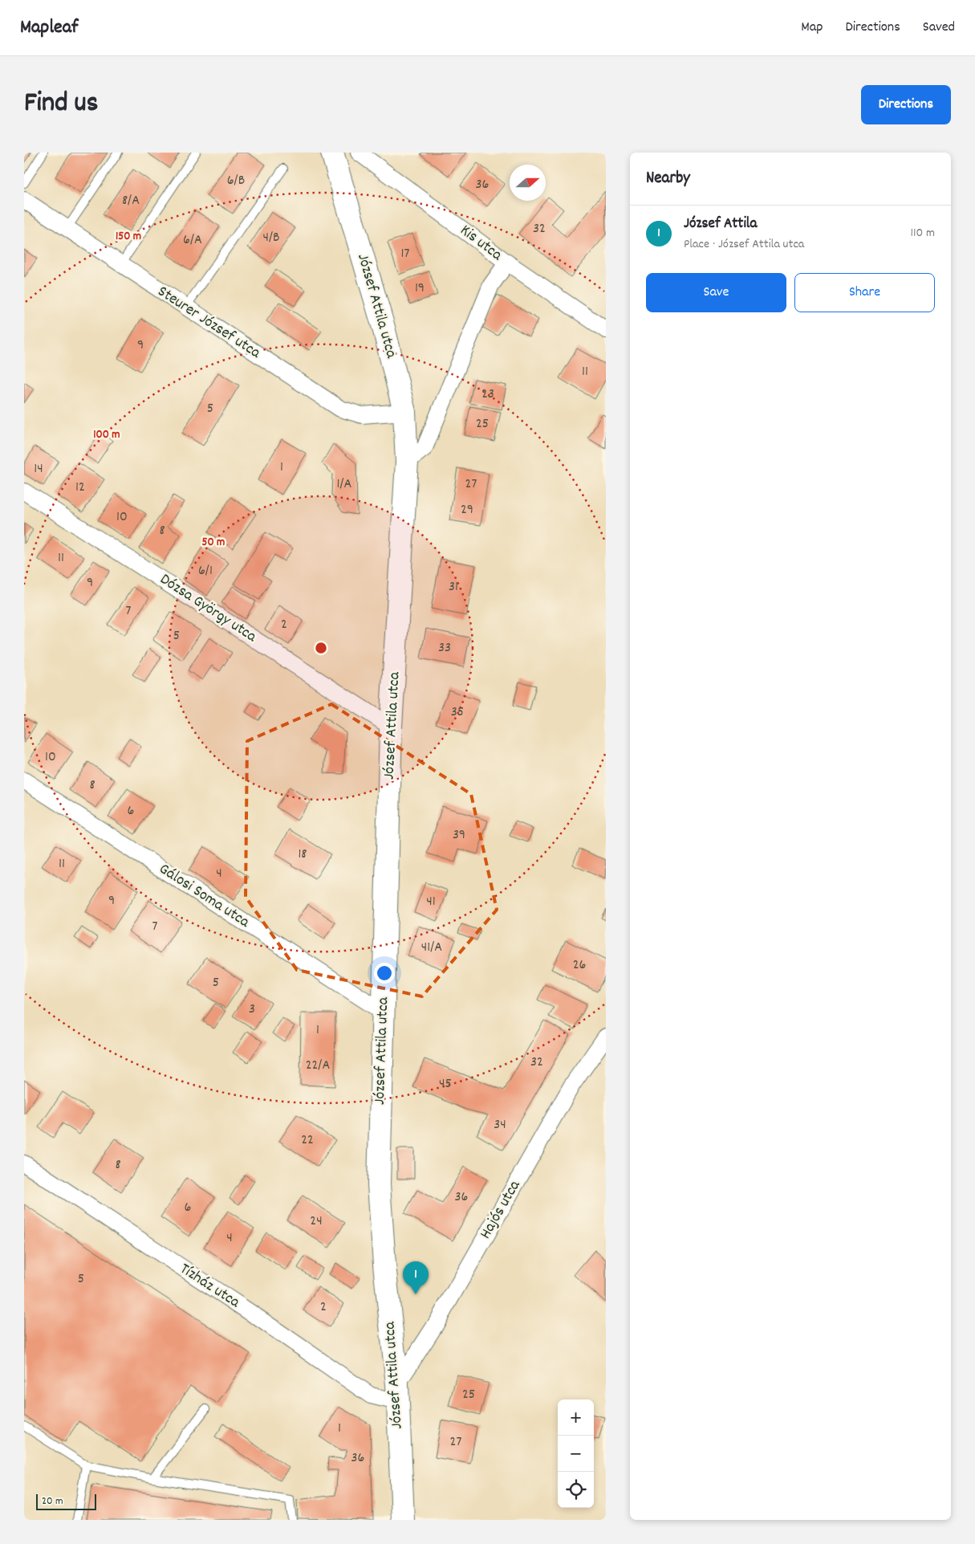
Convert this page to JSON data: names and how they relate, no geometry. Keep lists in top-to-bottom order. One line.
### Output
{"streets":{"street":["Kis utca","József Attila utca","Steurer József utca","Dózsa György utca","Gálosi Soma utca","Hajós utca","Tízház utca"]},"crossings":[["József Attila utca","Steurer József utca"],["József Attila utca","Dózsa György utca"],["József Attila utca","Gálosi Soma utca"],["József Attila utca","Hajós utca"],["József Attila utca","Tízház utca"],["Hajós utca","Tízház utca"]],"house_numbers":["6/B","36","8/A","32","4/B","6/A","17","19","9","11","23","5","25","1","14","1/A","27","12","29","10","8","11","6/1","9","31","7","2","5","33","35","10","8","6","39","18","11","4","9","41","7","41/A","26","5","3","1","32","22/A","45","34","22","8","36","6","24","4","5","2","25","1","27","36"],"scale_bar":"20 m","north":"right","page":{"header":"Mapleaf","nav":["Map","Directions","Saved"],"title":"Find us","buttons":["Directions",["Save","Share"]],"heading":"Nearby","list":[{"mark":"1","name":"József Attila","note":"Place · József Attila utca","value":"110 m"}],"pins":"1","map_buttons":["+","−"],"scale":"20 m"},"rings":["150 m","100 m","50 m"]}
